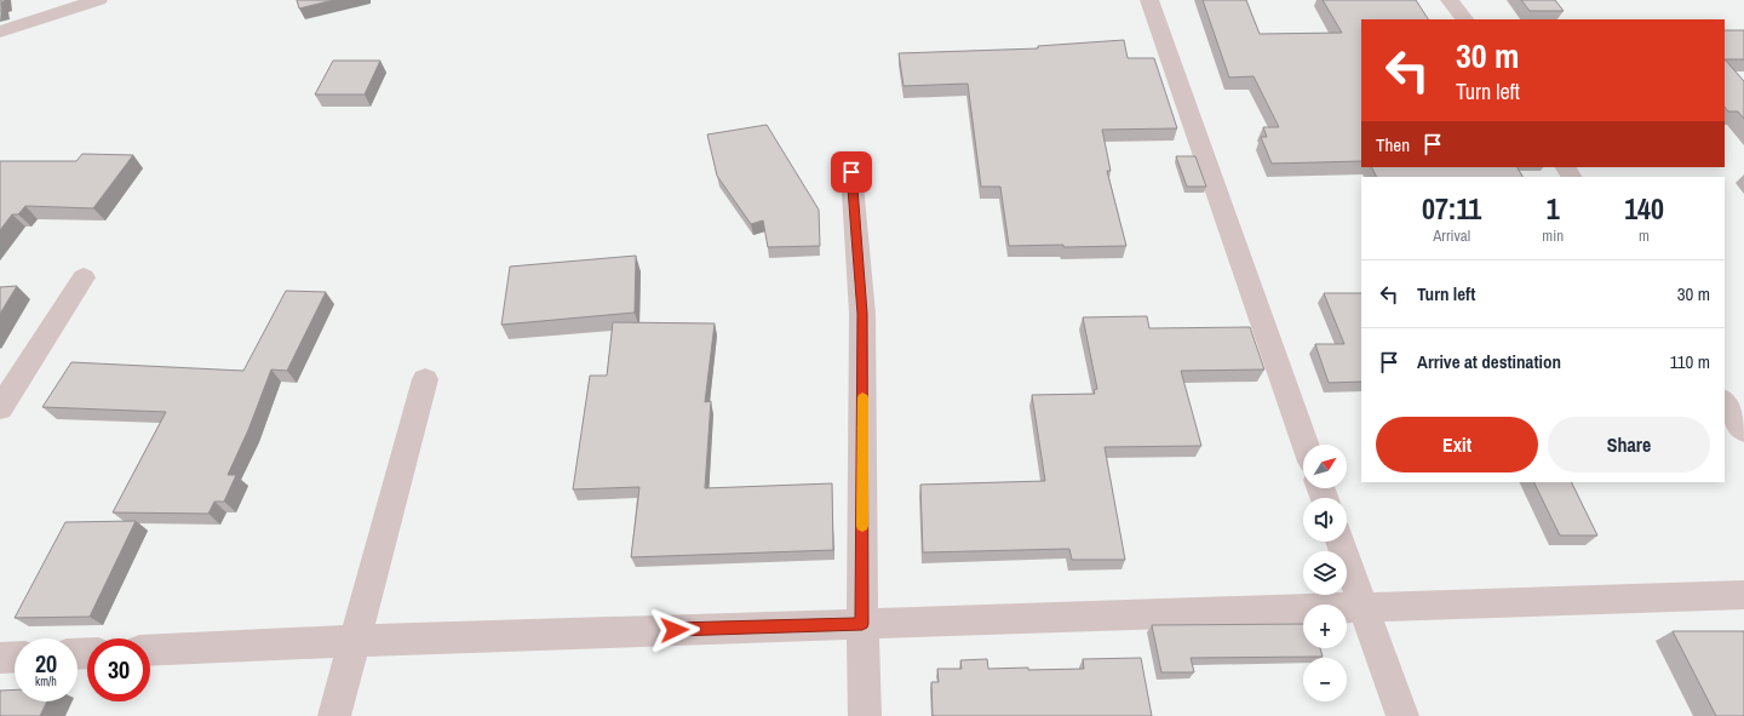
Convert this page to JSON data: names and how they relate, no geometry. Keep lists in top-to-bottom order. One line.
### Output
{"north":"top right","page":{"turn":["30 m","Turn left"],"then":"Then","eta":["07:11","Arrival","1","min","140","m"],"list":[{"name":"Turn left","value":"30 m"},{"name":"Arrive at destination","value":"110 m"}],"buttons":["Exit","Share"],"map_buttons":["+","−"],"speed":"20 km/h","limit":"30"}}
